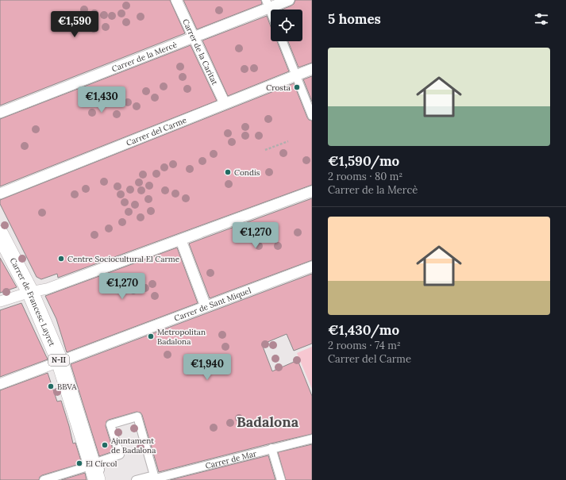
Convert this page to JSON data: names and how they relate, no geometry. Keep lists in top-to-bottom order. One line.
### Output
{"streets":{"main road":["Carrer de Francesc Layret","N-II"],"street":["Carrer de la Caritat","Carrer de la Mercè","Carrer del Carme","Carrer de Sant Miquel","Carrer de Mar"]},"crossings":[["Carrer de la Caritat","Carrer de la Mercè"],["Carrer de la Caritat","Carrer del Carme"],["Carrer de Francesc Layret","Carrer de Sant Miquel"]],"districts":["Badalona"],"places":["Crosta","Condis","Centre Sociocultural El Carme","Metropolitan Badalona","BBVA","Ajuntament de Badalona","El Círcol"],"page":{"heading":"5 homes","price":["€1,590","€1,430","€1,270","€1,270","€1,940"],"list":[{"name":"€1,590/mo","note":"2 rooms · 80 m² · Carrer de la Mercè"},{"name":"€1,430/mo","note":"2 rooms · 74 m² · Carrer del Carme"}]}}
